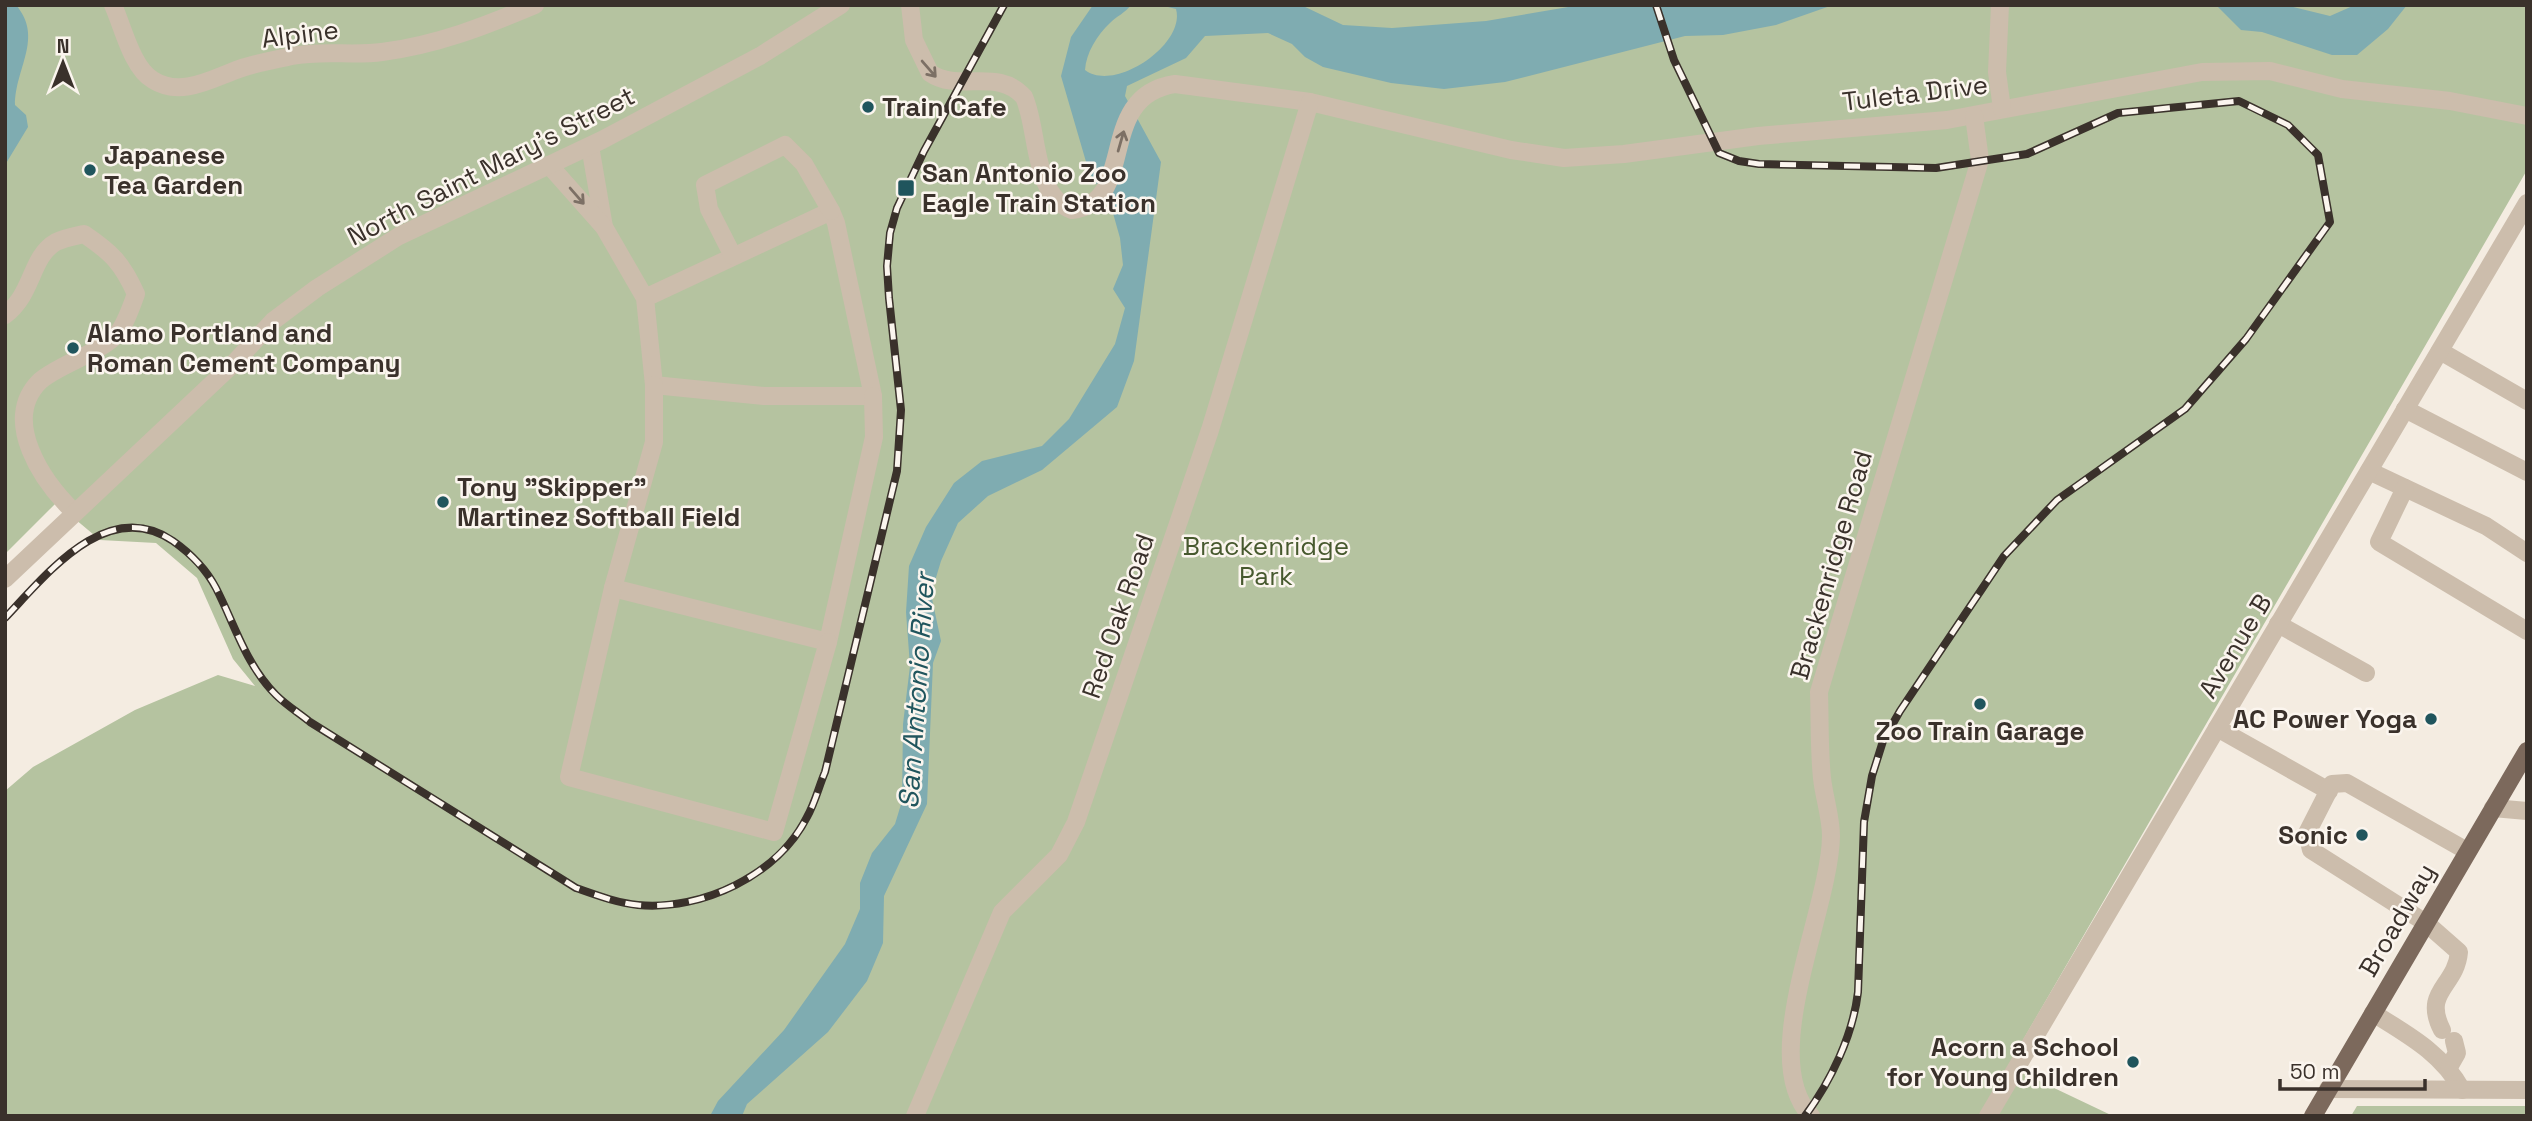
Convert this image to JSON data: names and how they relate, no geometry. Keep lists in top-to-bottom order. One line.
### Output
{"streets":{"main road":["Broadway"],"street":["Alpine","Tuleta Drive","North Saint Mary's Street","Brackenridge Road","Red Oak Road","Avenue B"]},"crossings":[["Tuleta Drive","Brackenridge Road"],["Tuleta Drive","Red Oak Road"]],"water":["San Antonio River"],"parks":["Brackenridge Park"],"places":{"other":["Train Cafe","Japanese Tea Garden","Alamo Portland and Roman Cement Company","Tony \"Skipper\" Martinez Softball Field","Zoo Train Garage","AC Power Yoga","Sonic","Acorn a School for Young Children"],"transit":["San Antonio Zoo Eagle Train Station"]},"scale_bar":"50 m","north":"top"}
